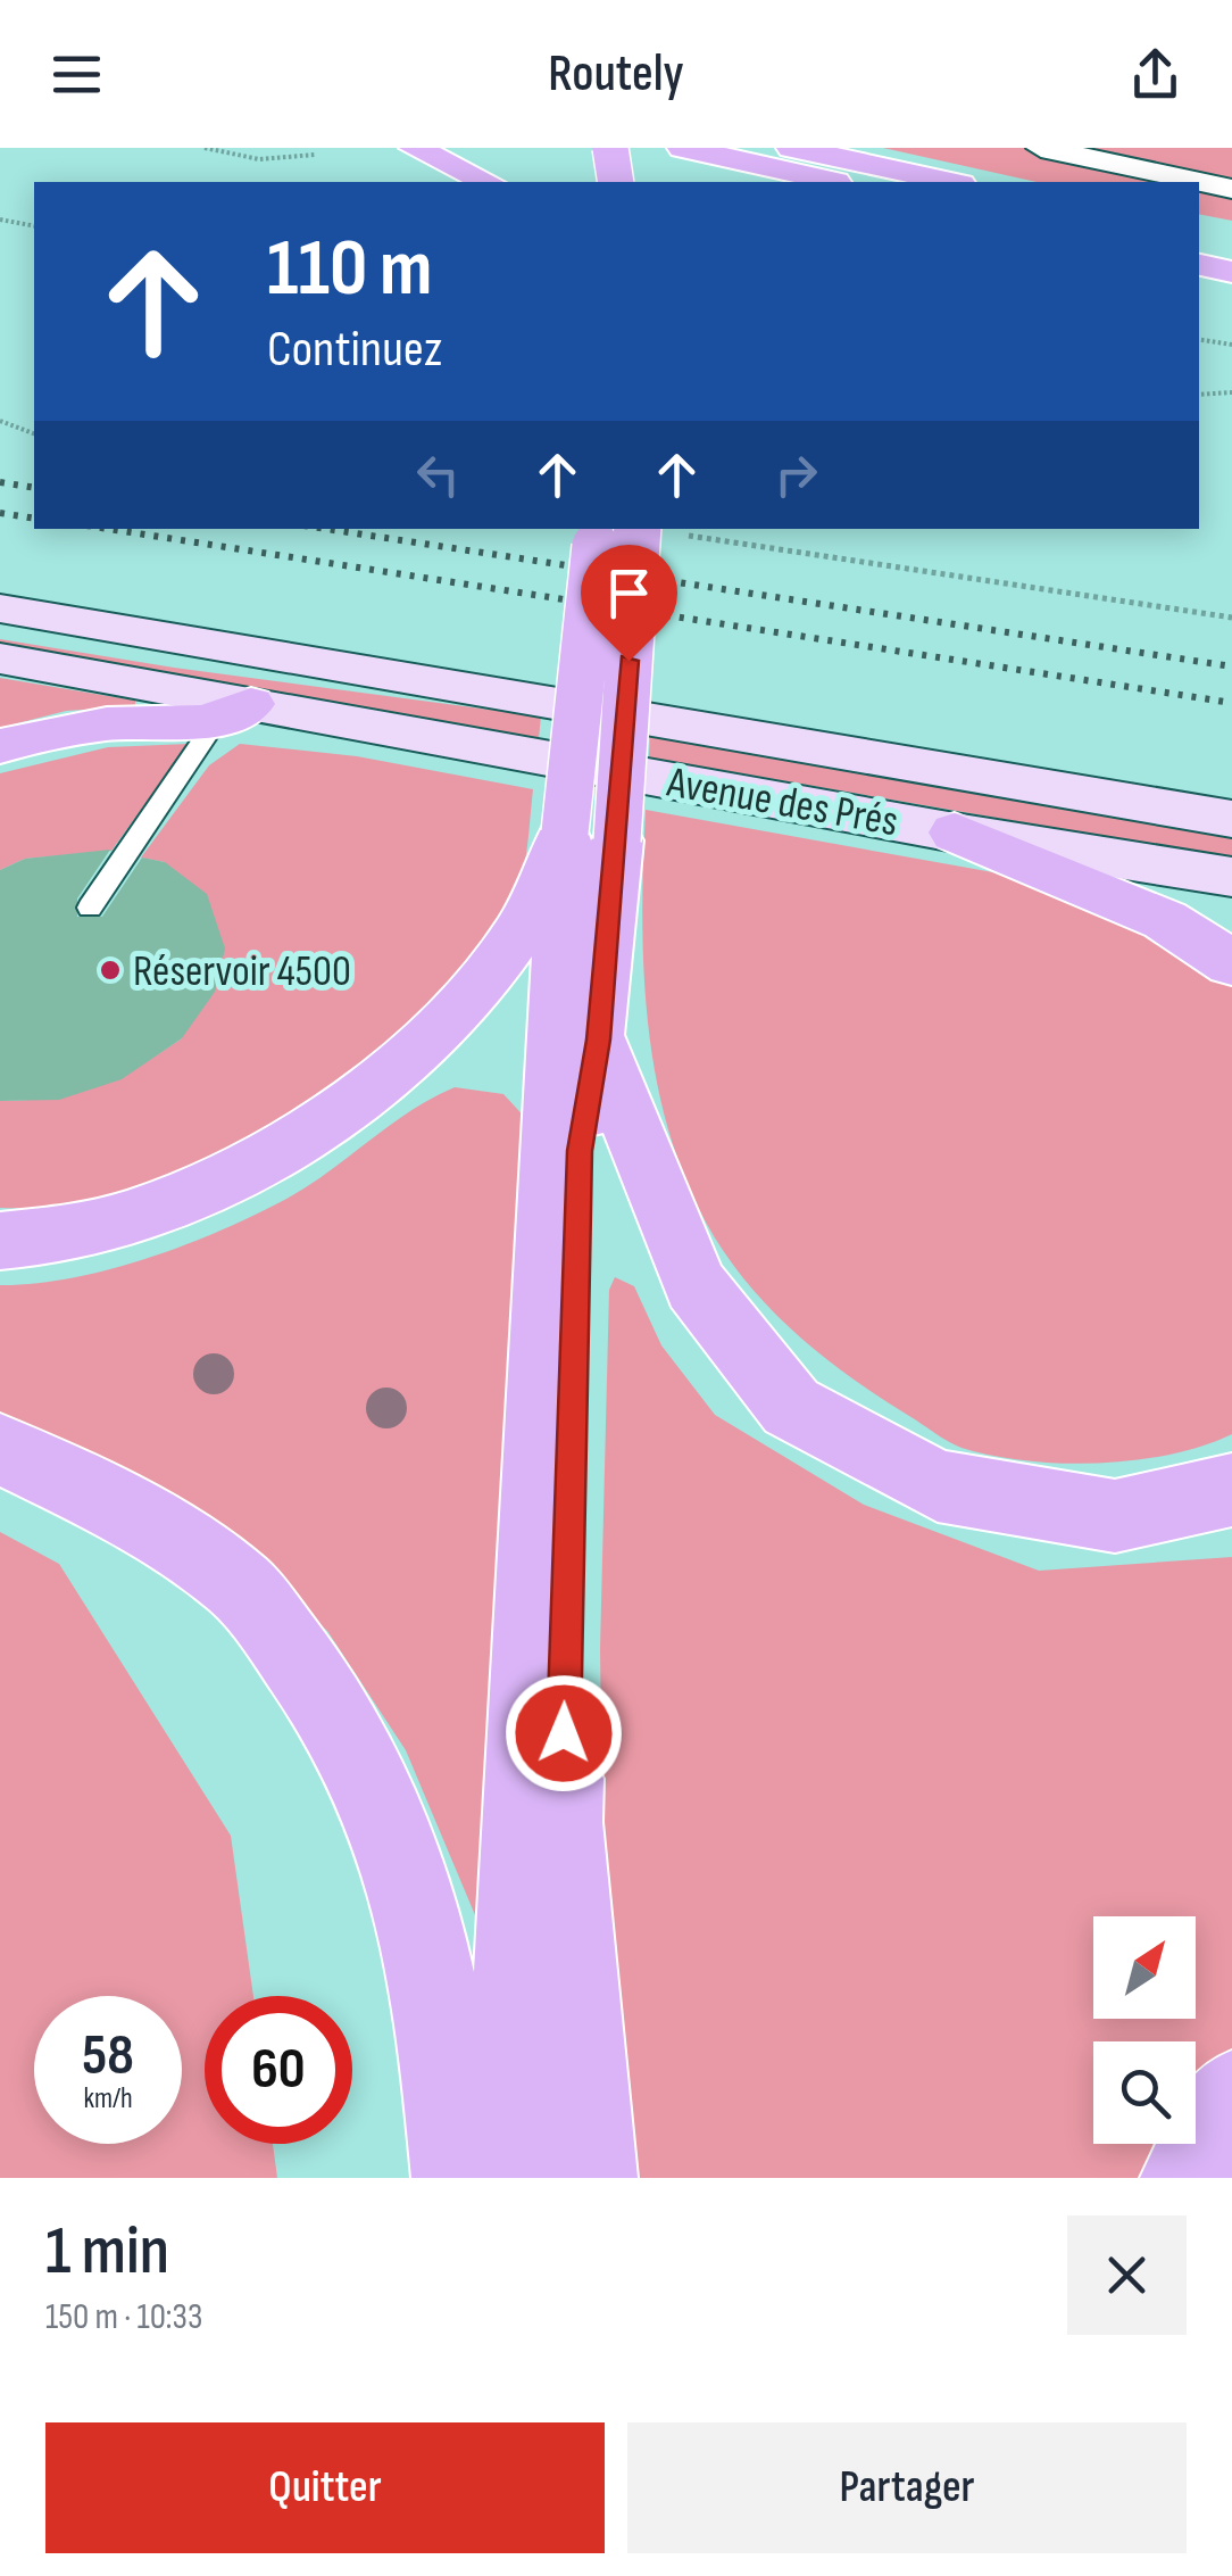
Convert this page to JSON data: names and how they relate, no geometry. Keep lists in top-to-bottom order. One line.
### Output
{"streets":{"main road":["Avenue des Prés"]},"places":["Réservoir 4500"],"north":"top right","page":{"header":"Routely","turn":["110 m","Continuez"],"speed":"58 km/h","limit":"60","heading":["1 min","150 m · 10:33"],"buttons":["Quitter","Partager"]}}
